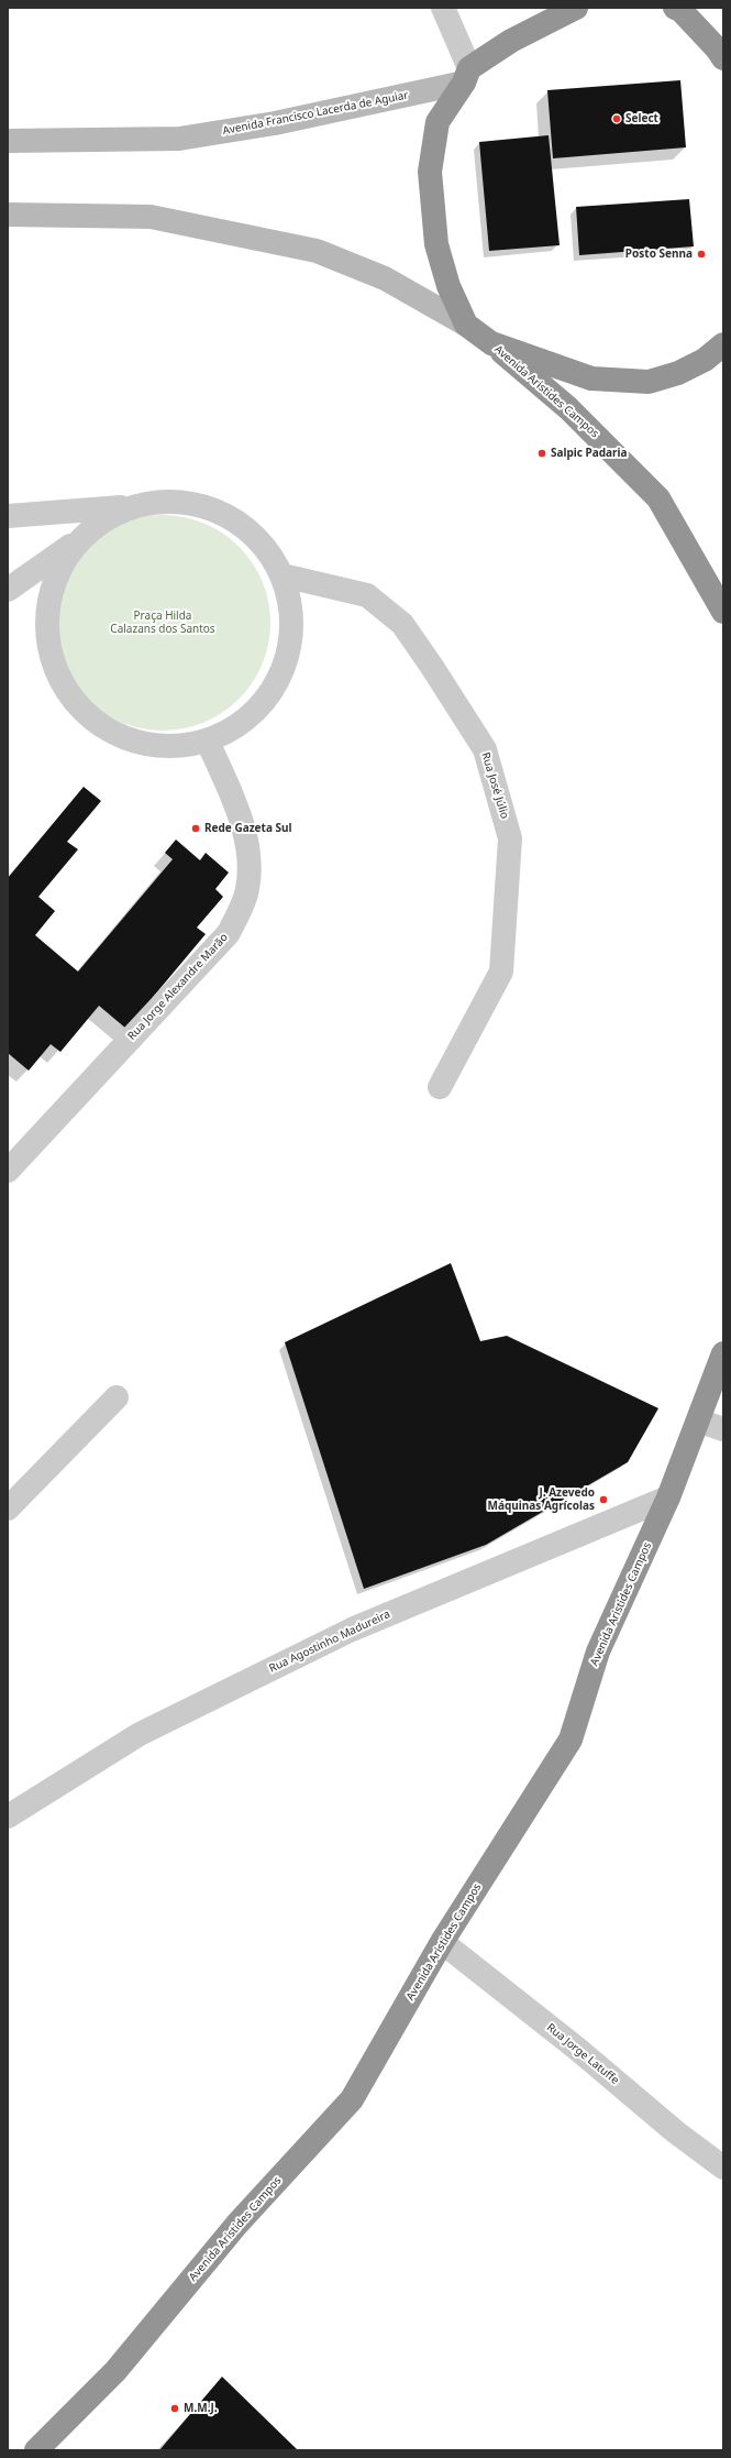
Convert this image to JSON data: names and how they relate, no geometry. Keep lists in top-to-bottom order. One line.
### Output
{"streets":{"highway":["Avenida Aristides Campos"],"main road":["Avenida Francisco Lacerda de Aguiar"],"street":["Rua José Júlio","Rua Jorge Alexandre Marão","Rua Agostinho Madureira","Rua Jorge Latuffe"]},"crossings":[["Avenida Aristides Campos","Rua Agostinho Madureira"],["Avenida Aristides Campos","Rua Jorge Latuffe"]],"parks":["Praça Hilda Calazans dos Santos"],"places":["Select","Posto Senna","Salpic Padaria","Rede Gazeta Sul","J. Azevedo Máquinas Agrícolas","M.M.J."]}
